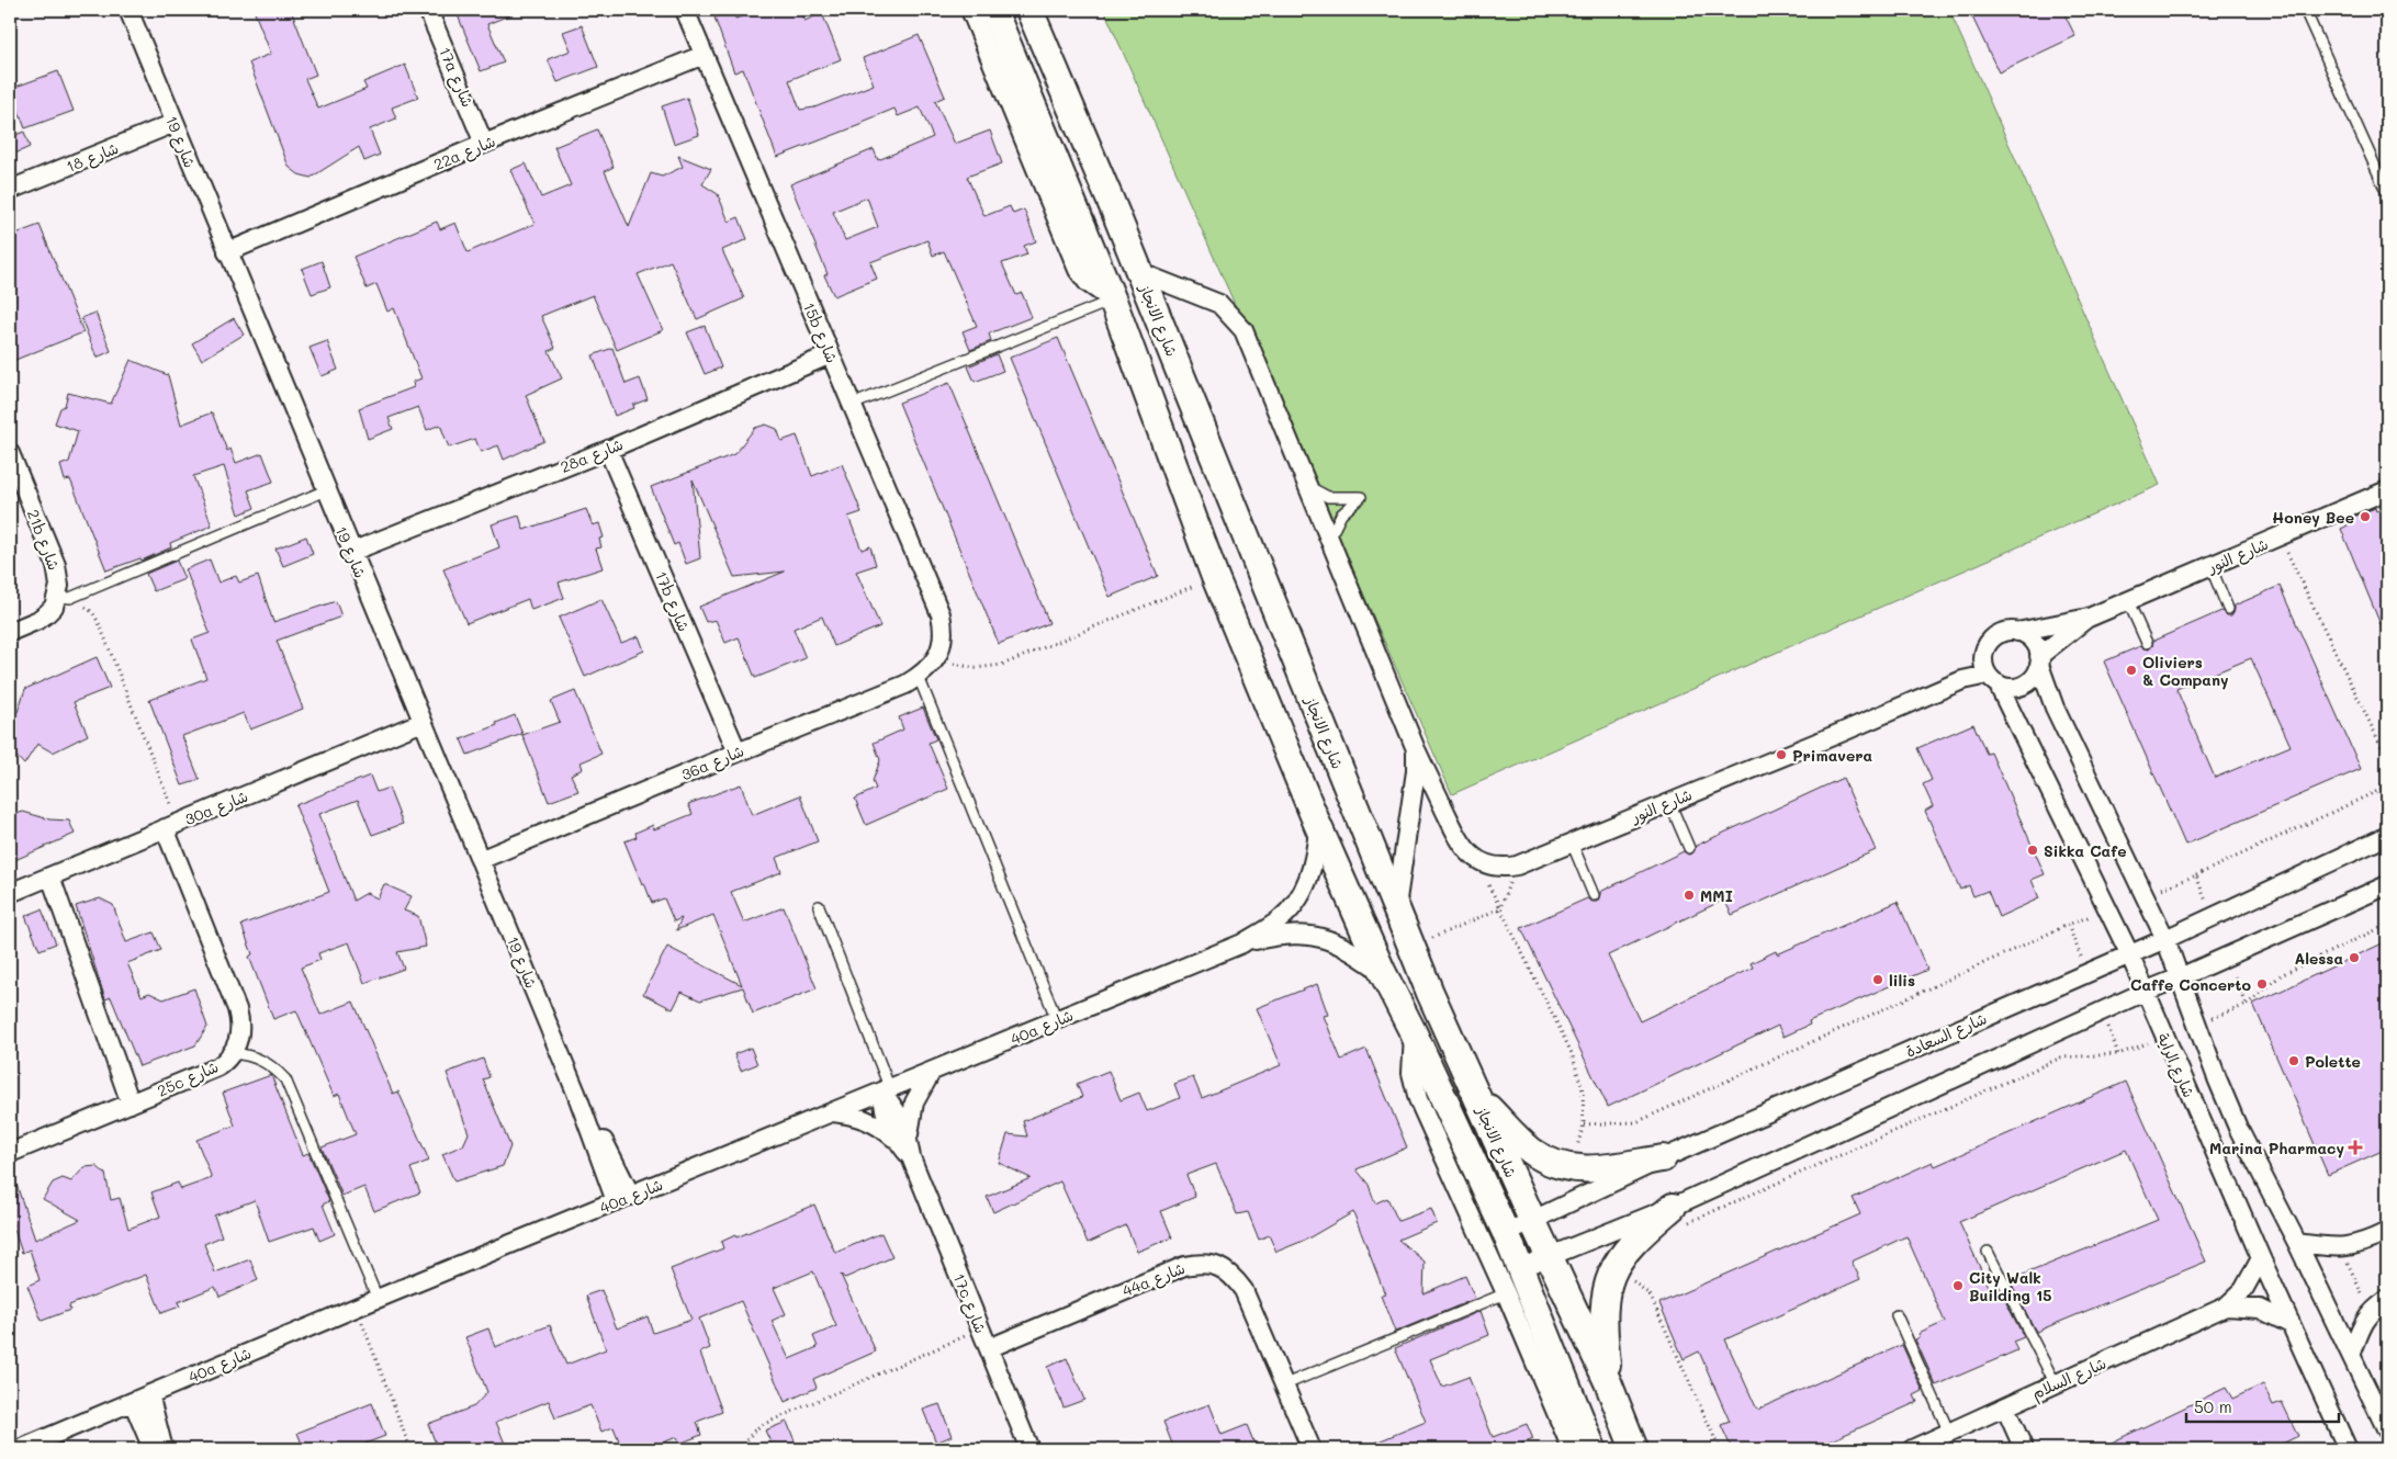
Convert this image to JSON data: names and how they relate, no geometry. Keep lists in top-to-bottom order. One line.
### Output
{"streets":{"street":["17a شارع","شارع 19","22a شارع","شارع 18","شارع الانجاز","15b شارع","28a شارع","21b شارع","شارع النور","17b شارع","36a شارع","30a شارع","40a شارع","شارع السعادة","شارع الراية","25c شارع","44a شارع","17c شارع","شارع السلام"]},"crossings":[["17a شارع","22a شارع"],["شارع 19","22a شارع"],["شارع 19","شارع 18"],["شارع 19","28a شارع"],["شارع 19","36a شارع"],["شارع 19","30a شارع"],["شارع 19","40a شارع"],["22a شارع","15b شارع"],["شارع الانجاز","40a شارع"],["شارع الانجاز","شارع السعادة"],["15b شارع","28a شارع"],["15b شارع","36a شارع"],["28a شارع","17b شارع"],["شارع النور","شارع الراية"],["17b شارع","36a شارع"],["30a شارع","25c شارع"],["40a شارع","17c شارع"],["شارع السعادة","شارع الراية"],["شارع الراية","شارع السلام"],["44a شارع","17c شارع"]],"places":{"other":["Honey Bee","Oliviers & Company","Primavera","Sikka Cafe","MMI","Alessa","lilis","Caffe Concerto","Polette","City Walk Building 15"],"health":["Marina Pharmacy"]},"scale_bar":"50 m"}
